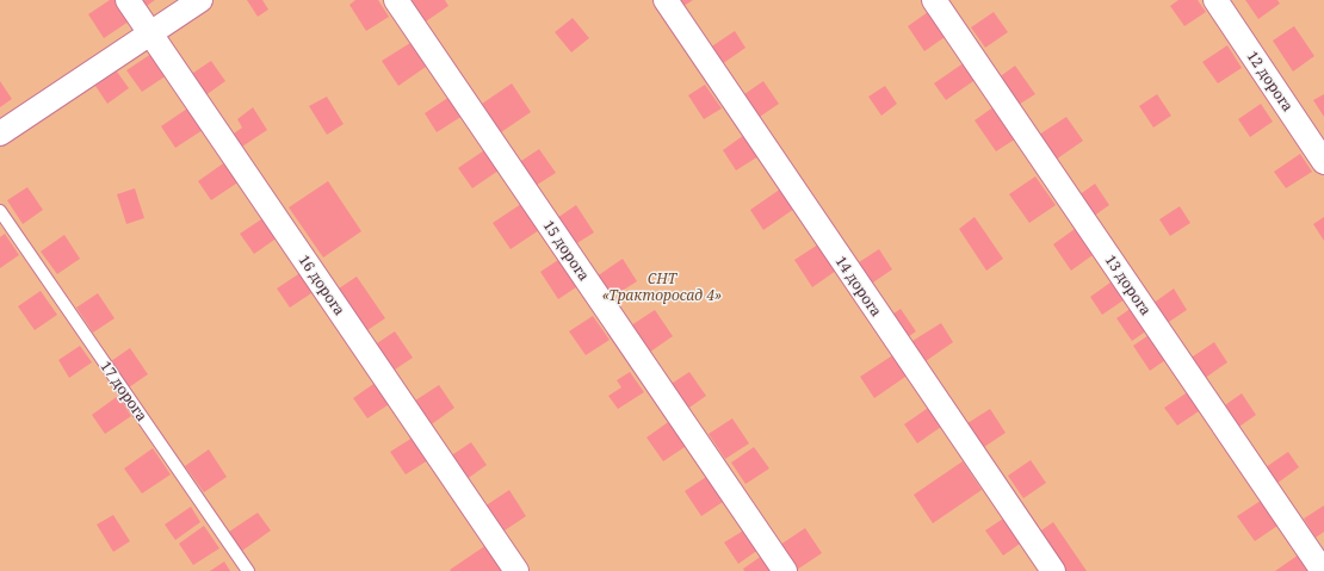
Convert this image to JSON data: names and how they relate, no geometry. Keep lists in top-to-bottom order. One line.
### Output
{"streets":{"street":["12 дорога","15 дорога","16 дорога","13 дорога","14 дорога"],"lane":["17 дорога"]},"parks":["СНТ «Тракторосад 4»"]}
